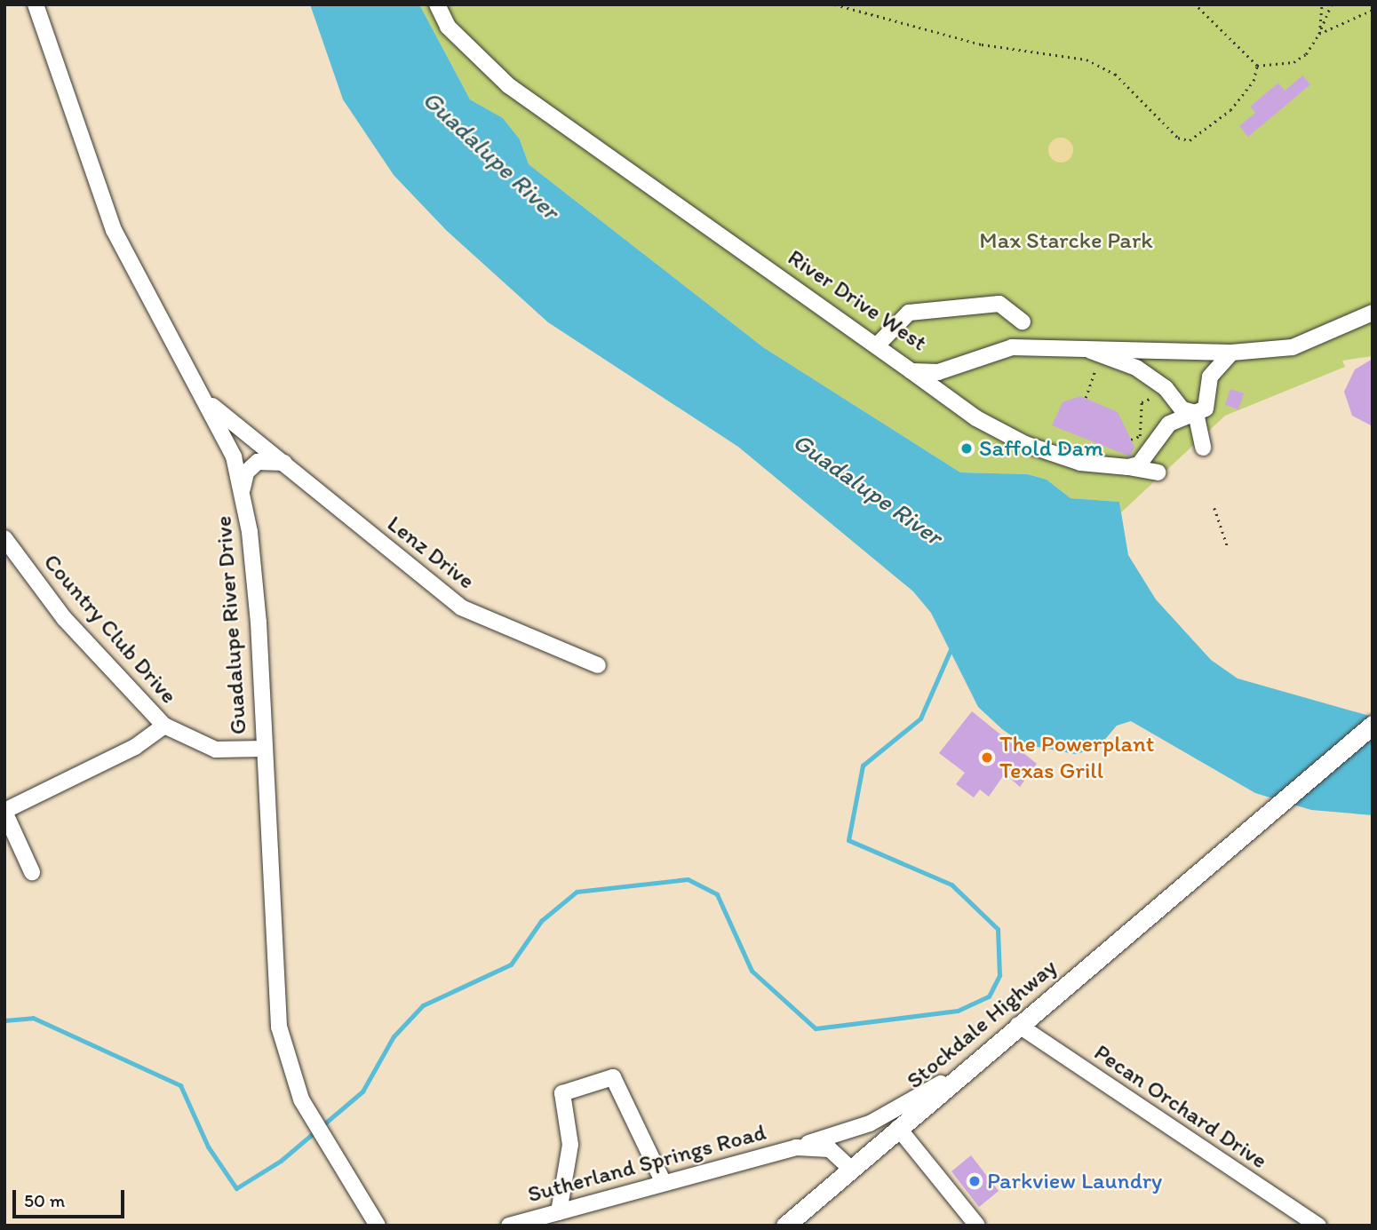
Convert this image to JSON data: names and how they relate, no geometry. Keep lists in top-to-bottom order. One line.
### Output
{"streets":{"main road":["Stockdale Highway"],"street":["River Drive West","Lenz Drive","Guadalupe River Drive","Country Club Drive","Pecan Orchard Drive","Sutherland Springs Road"]},"crossings":[["Lenz Drive","Guadalupe River Drive"],["Guadalupe River Drive","Country Club Drive"],["Stockdale Highway","Pecan Orchard Drive"],["Stockdale Highway","Sutherland Springs Road"]],"water":["Guadalupe River"],"parks":["Max Starcke Park"],"places":["Saffold Dam","The Powerplant Texas Grill","Parkview Laundry"],"scale_bar":"50 m"}
